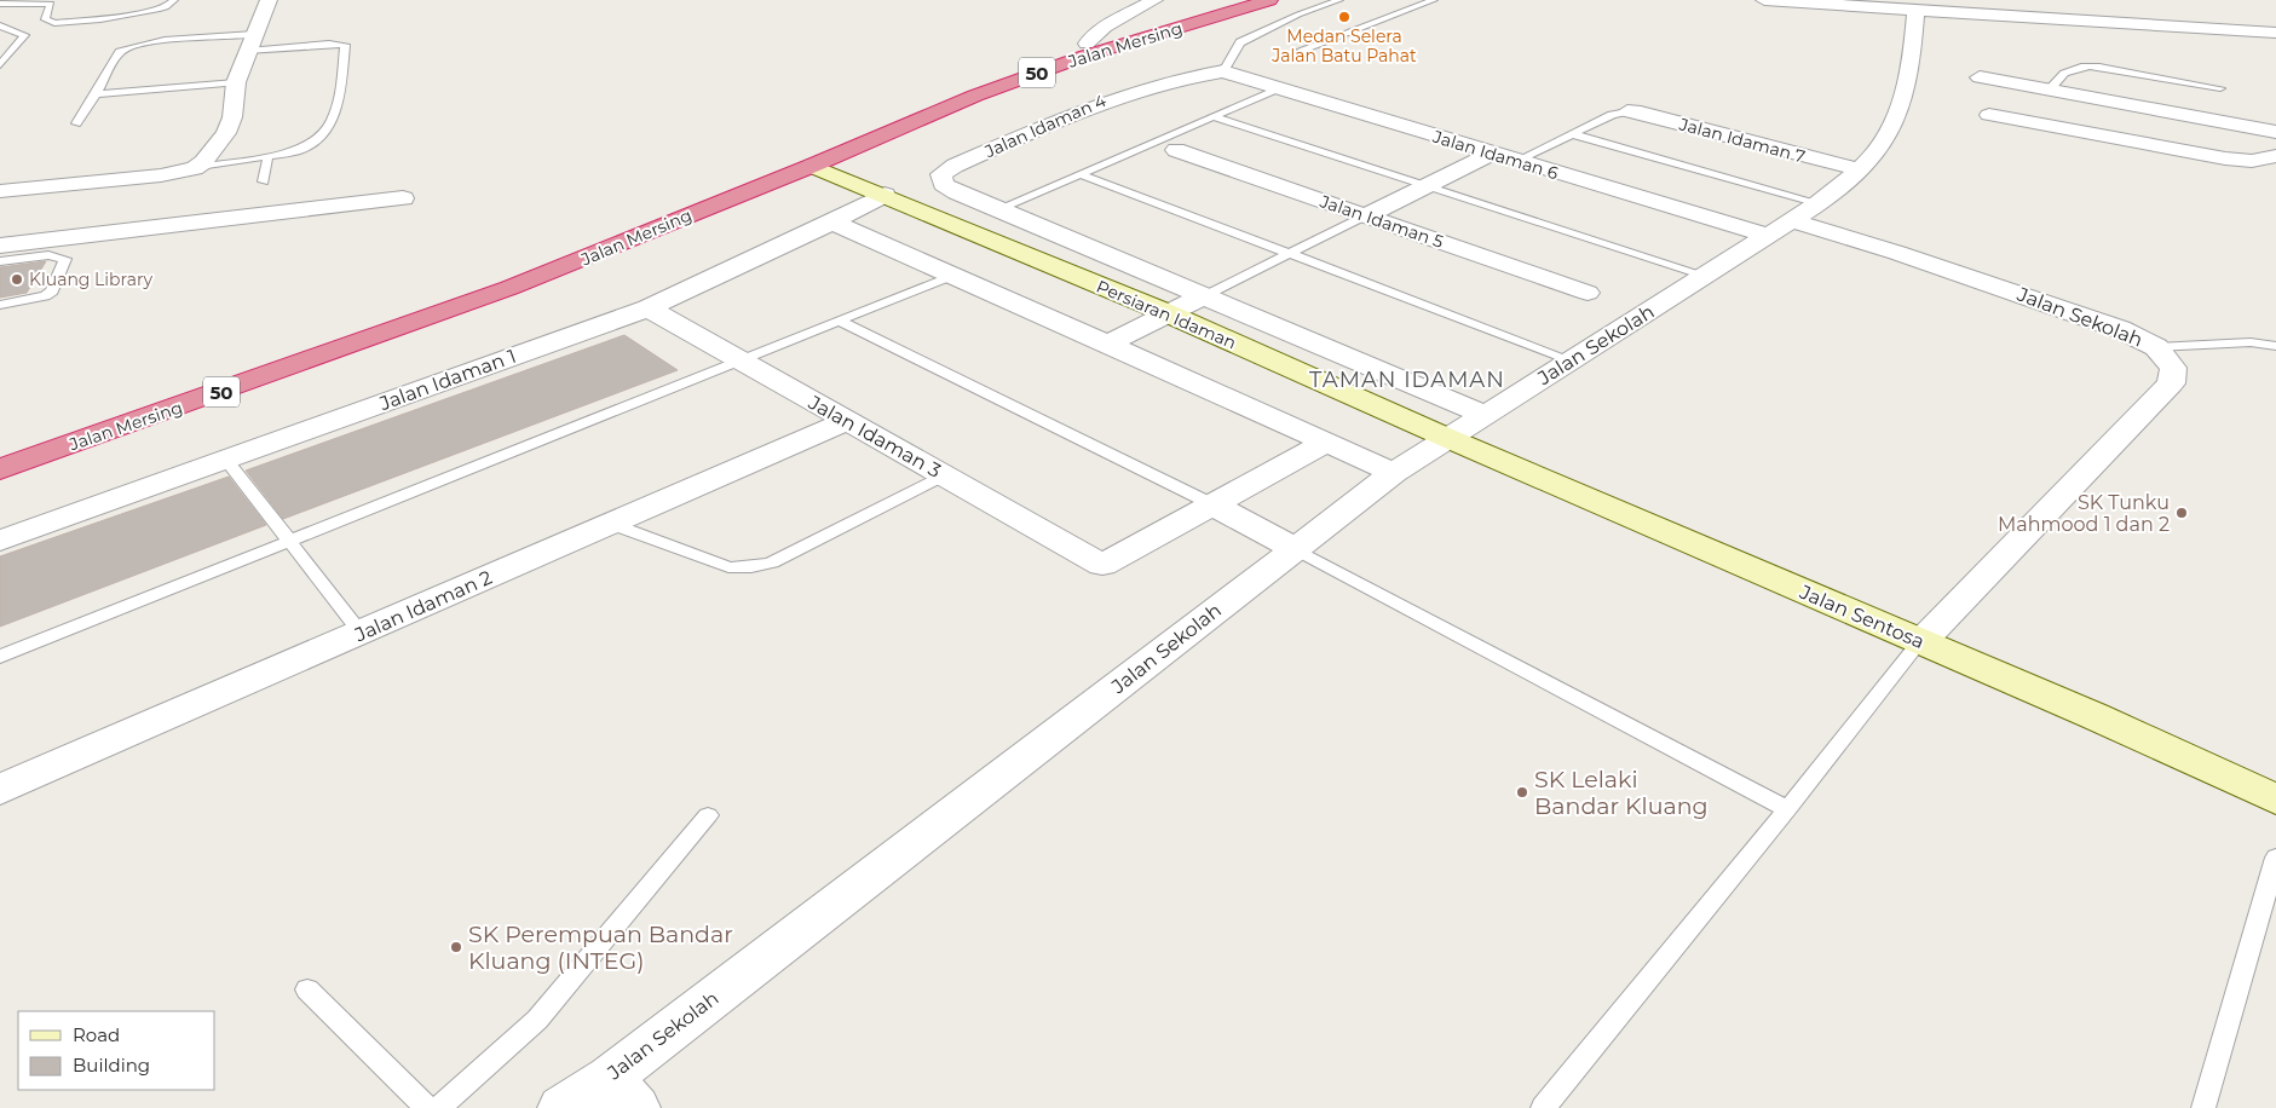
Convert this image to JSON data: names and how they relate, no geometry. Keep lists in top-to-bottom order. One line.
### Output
{"streets":{"highway":["Jalan Mersing","50"],"street":["Jalan Idaman 4","Jalan Idaman 7","Jalan Idaman 6","Jalan Idaman 5","Persiaran Idaman","Jalan Sekolah","Jalan Idaman 1","Jalan Idaman 3","Jalan Idaman 2","Jalan Sentosa"]},"crossings":[["Jalan Mersing","Persiaran Idaman"],["Jalan Idaman 4","Jalan Idaman 6"],["Jalan Idaman 7","Jalan Sekolah"],["Jalan Idaman 6","Jalan Sekolah"],["Persiaran Idaman","Jalan Sekolah"],["Persiaran Idaman","Jalan Idaman 1"],["Persiaran Idaman","Jalan Sentosa"],["Jalan Sekolah","Jalan Sentosa"],["Jalan Idaman 1","Jalan Idaman 3"],["Jalan Idaman 3","Jalan Idaman 2"]],"districts":["TAMAN IDAMAN"],"places":["Medan Selera Jalan Batu Pahat","Kluang Library","SK Tunku Mahmood 1 dan 2","SK Lelaki Bandar Kluang","SK Perempuan Bandar Kluang (INTEG)"],"legend":["Road","Building"]}
